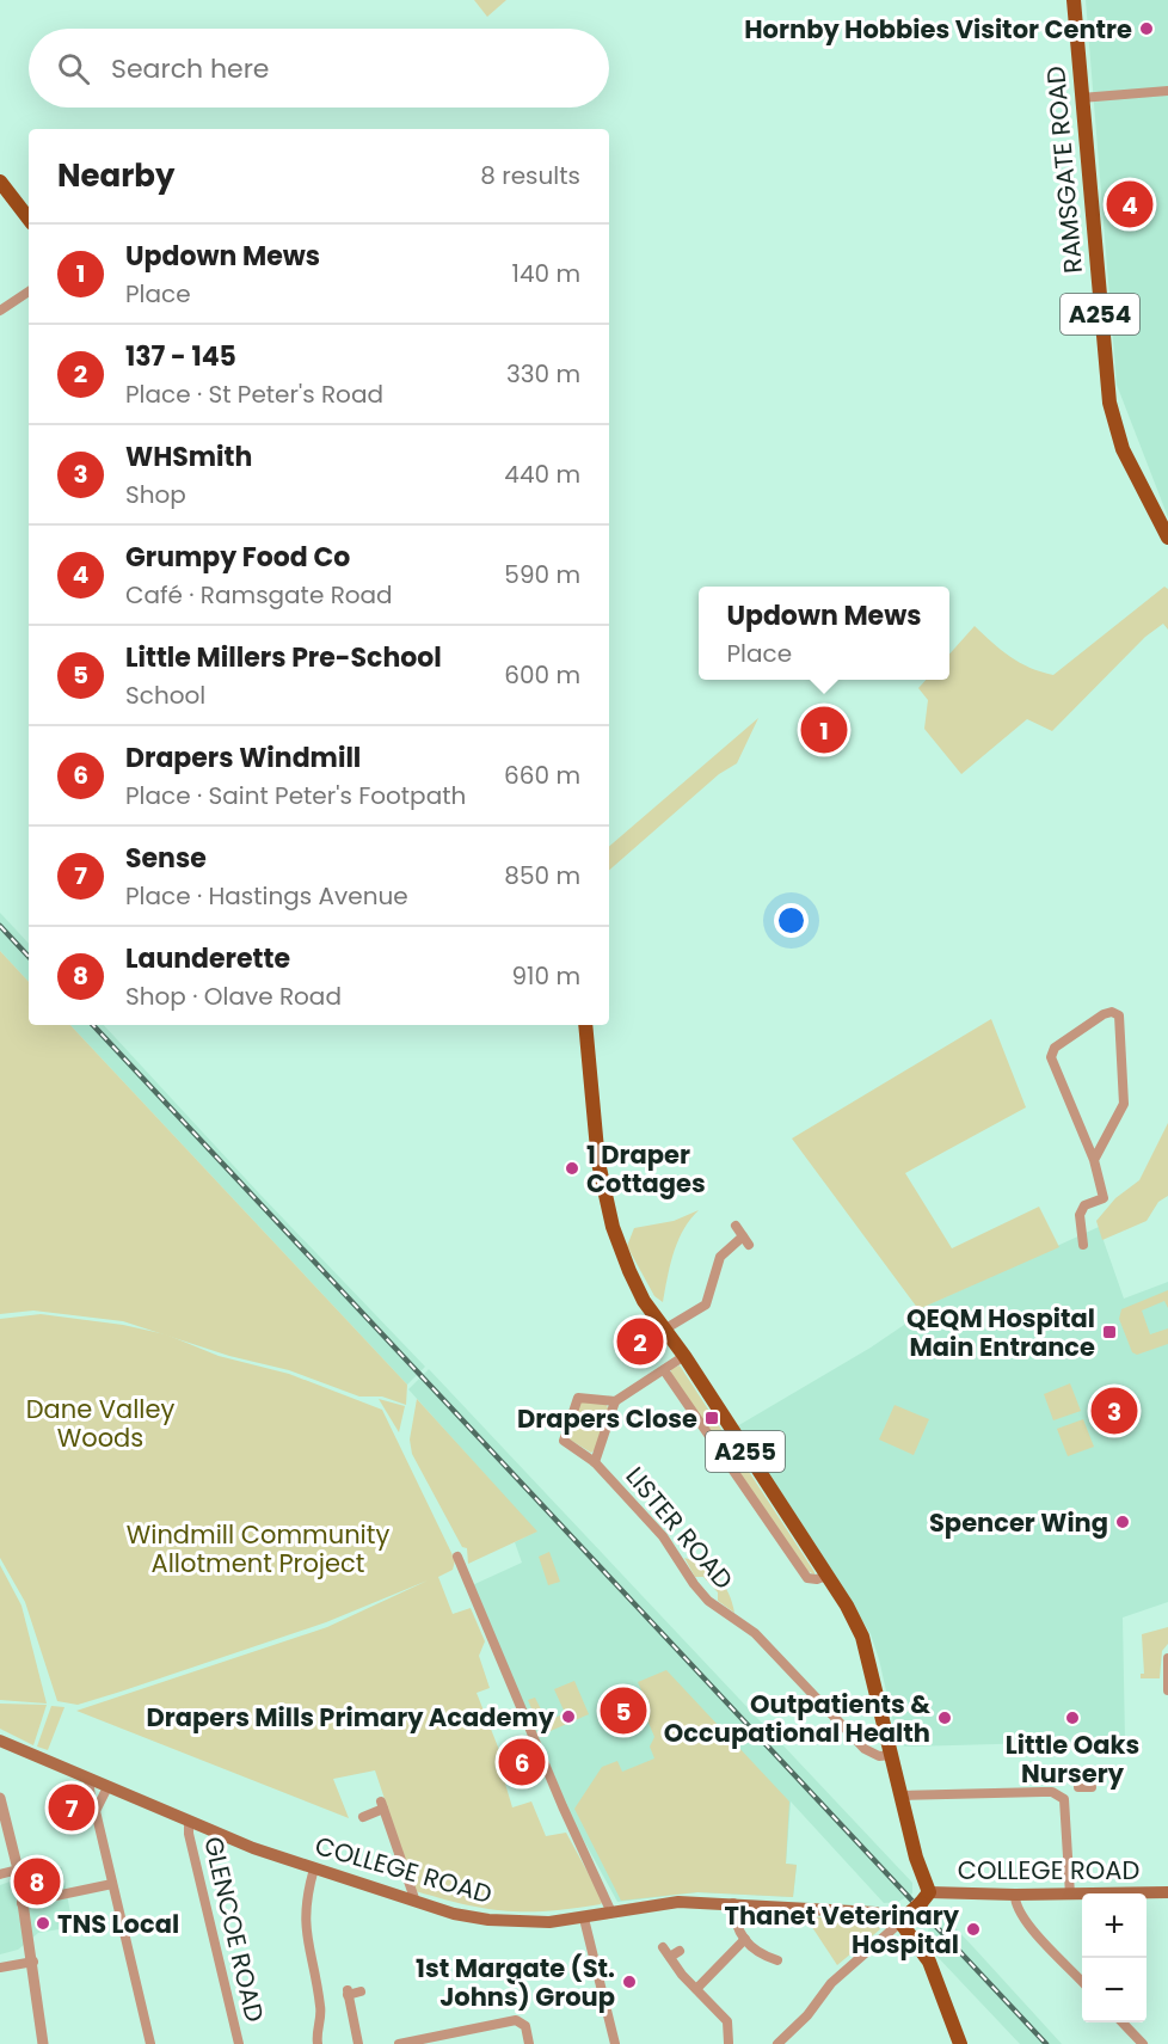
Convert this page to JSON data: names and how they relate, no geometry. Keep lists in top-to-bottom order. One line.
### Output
{"streets":{"main road":["RAMSGATE ROAD","A254","A255","COLLEGE ROAD"],"street":["LISTER ROAD","GLENCOE ROAD"]},"crossings":[["A255","LISTER ROAD"],["A255","COLLEGE ROAD"],["COLLEGE ROAD","GLENCOE ROAD"]],"parks":["Dane Valley Woods","Windmill Community Allotment Project"],"places":{"other":["Hornby Hobbies Visitor Centre","1 Draper Cottages","Spencer Wing","Drapers Mills Primary Academy","Outpatients & Occupational Health","Little Oaks Nursery","TNS Local","Thanet Veterinary Hospital","1st Margate (St. Johns) Group"],"transit":["QEQM Hospital Main Entrance","Drapers Close"]},"page":{"search":"Search here","heading":["Nearby","8 results"],"pins":["4","1","2","3","5","6","7","8"],"list":[{"mark":"1","name":"Updown Mews","note":"Place","value":"140 m"},{"mark":"2","name":"137 - 145","note":"Place · St Peter's Road","value":"330 m"},{"mark":"3","name":"WHSmith","note":"Shop","value":"440 m"},{"mark":"4","name":"Grumpy Food Co","note":"Café · Ramsgate Road","value":"590 m"},{"mark":"5","name":"Little Millers Pre-School","note":"School","value":"600 m"},{"mark":"6","name":"Drapers Windmill","note":"Place · Saint Peter's Footpath","value":"660 m"},{"mark":"7","name":"Sense","note":"Place · Hastings Avenue","value":"850 m"},{"mark":"8","name":"Launderette","note":"Shop · Olave Road","value":"910 m"}],"popup":["Updown Mews","Place"],"map_buttons":["+","−"]}}
